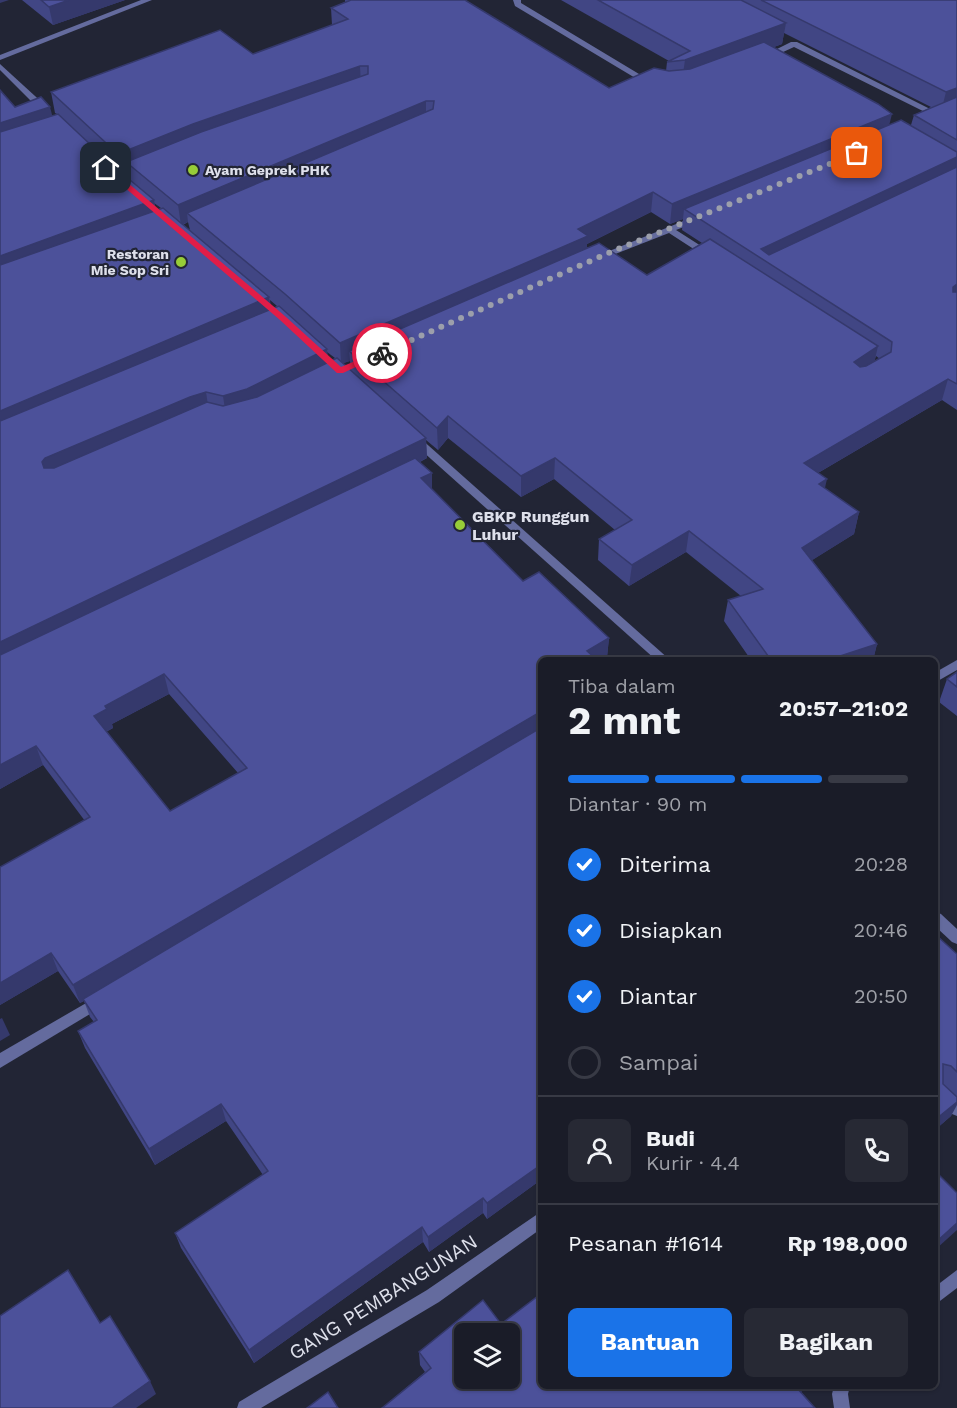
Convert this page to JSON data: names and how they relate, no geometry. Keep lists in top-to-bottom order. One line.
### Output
{"streets":{"street":["GANG PEMBANGUNAN"]},"places":["Ayam Geprek PHK","Restoran Mie Sop Sri","GBKP Runggun Luhur"],"page":{"heading":["2 mnt","Tiba dalam","20:57–21:02"],"panel":["Budi","Kurir · 4.4","Pesanan #1614","Rp 198,000"],"bar":"Diantar · 90 m","list":[["Diterima","20:28"],["Disiapkan","20:46"],["Diantar","20:50"],"Sampai"],"buttons":["Bantuan","Bagikan"]}}
